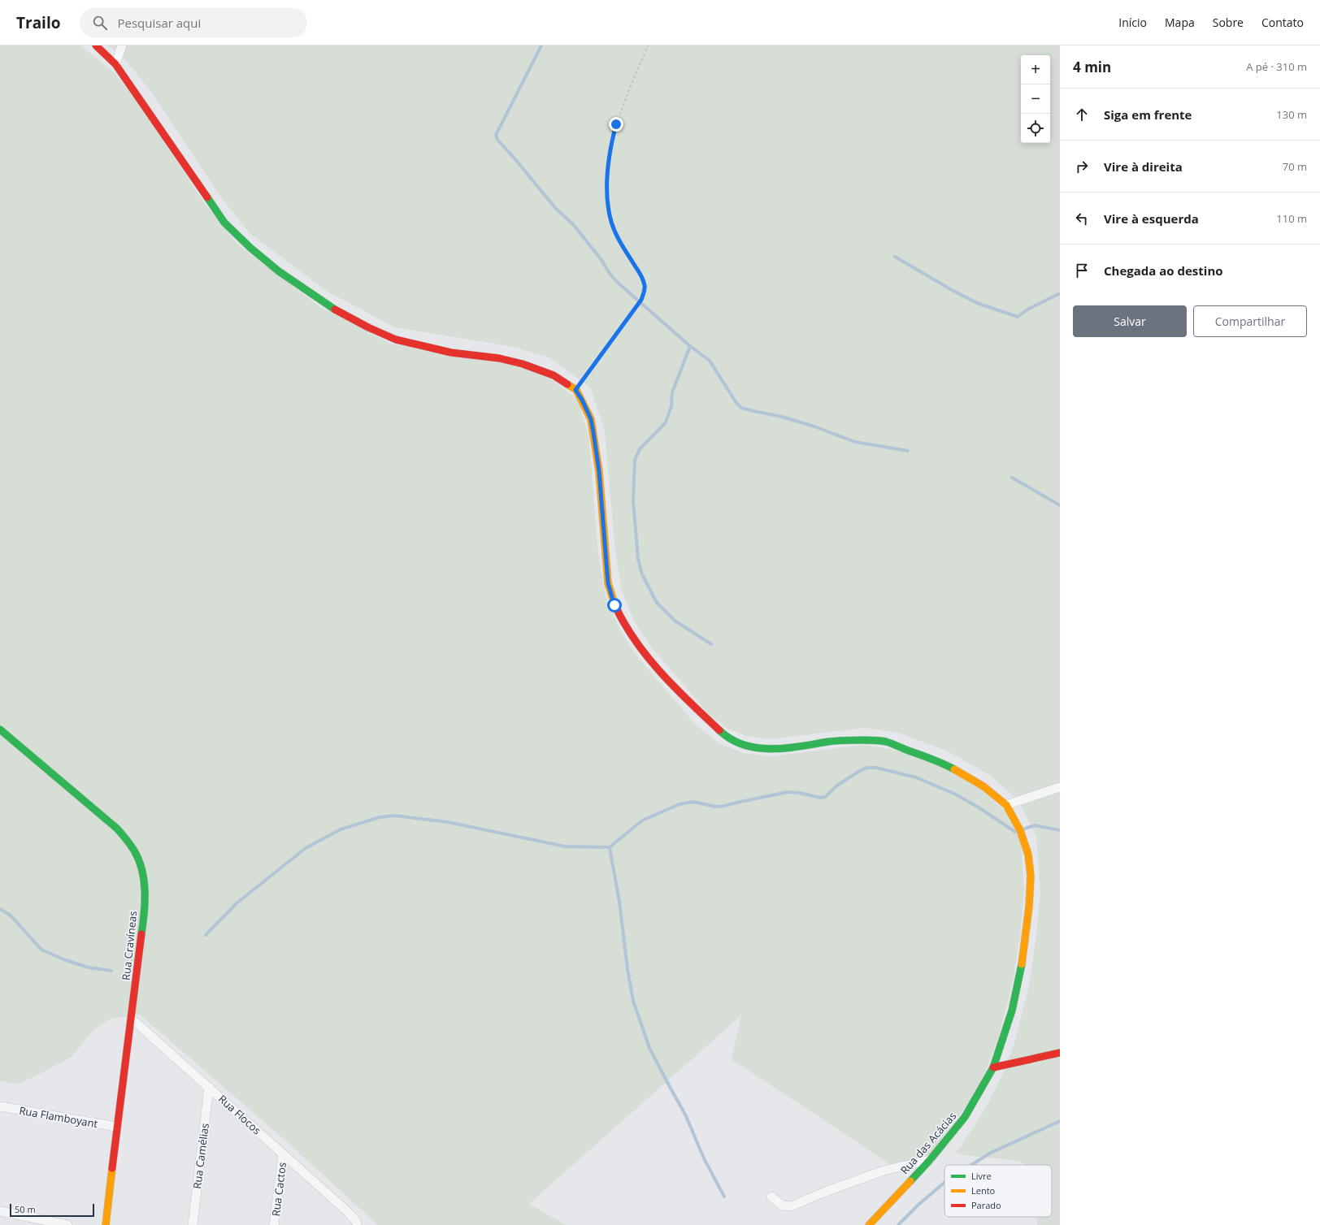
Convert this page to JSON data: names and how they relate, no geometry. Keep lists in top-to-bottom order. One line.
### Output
{"streets":{"street":["Rua Cravíneas","Rua Flocos","Rua Flamboyant","Rua das Acácias","Rua Camélias","Rua Cactos"]},"crossings":[["Rua Cravíneas","Rua Flocos"],["Rua Cravíneas","Rua Flamboyant"],["Rua Flocos","Rua Camélias"],["Rua Flocos","Rua Cactos"]],"legend":["Livre","Lento","Parado"],"scale_bar":"50 m","page":{"header":"Trailo","search":"Pesquisar aqui","nav":["Início","Mapa","Sobre","Contato"],"heading":["4 min","A pé · 310 m"],"map_buttons":["+","−"],"list":[["Siga em frente","130 m"],["Vire à direita","70 m"],["Vire à esquerda","110 m"],"Chegada ao destino"],"buttons":["Salvar","Compartilhar"],"scale":"50 m"}}
